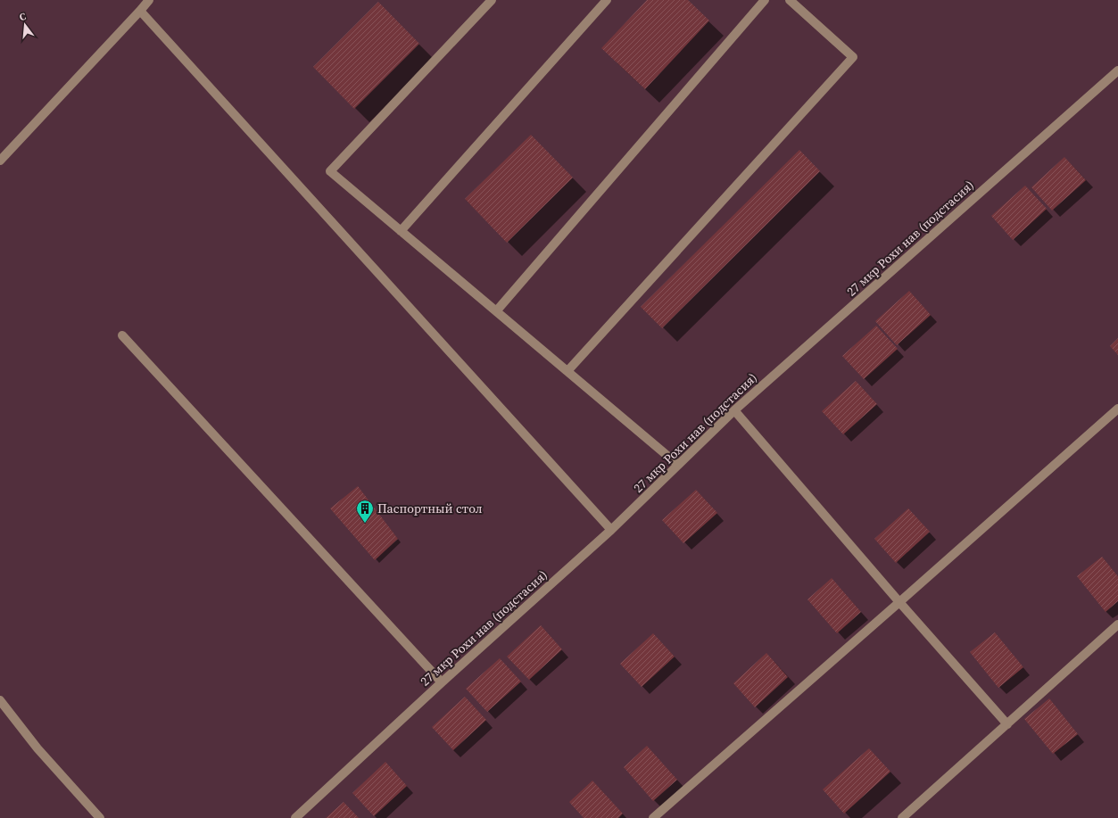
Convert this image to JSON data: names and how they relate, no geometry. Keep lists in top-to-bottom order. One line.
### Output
{"streets":{"street":["27 мкр Рохи нав (подстасия)"]},"places":{"building":["Паспортный стол"]},"north":"top"}
